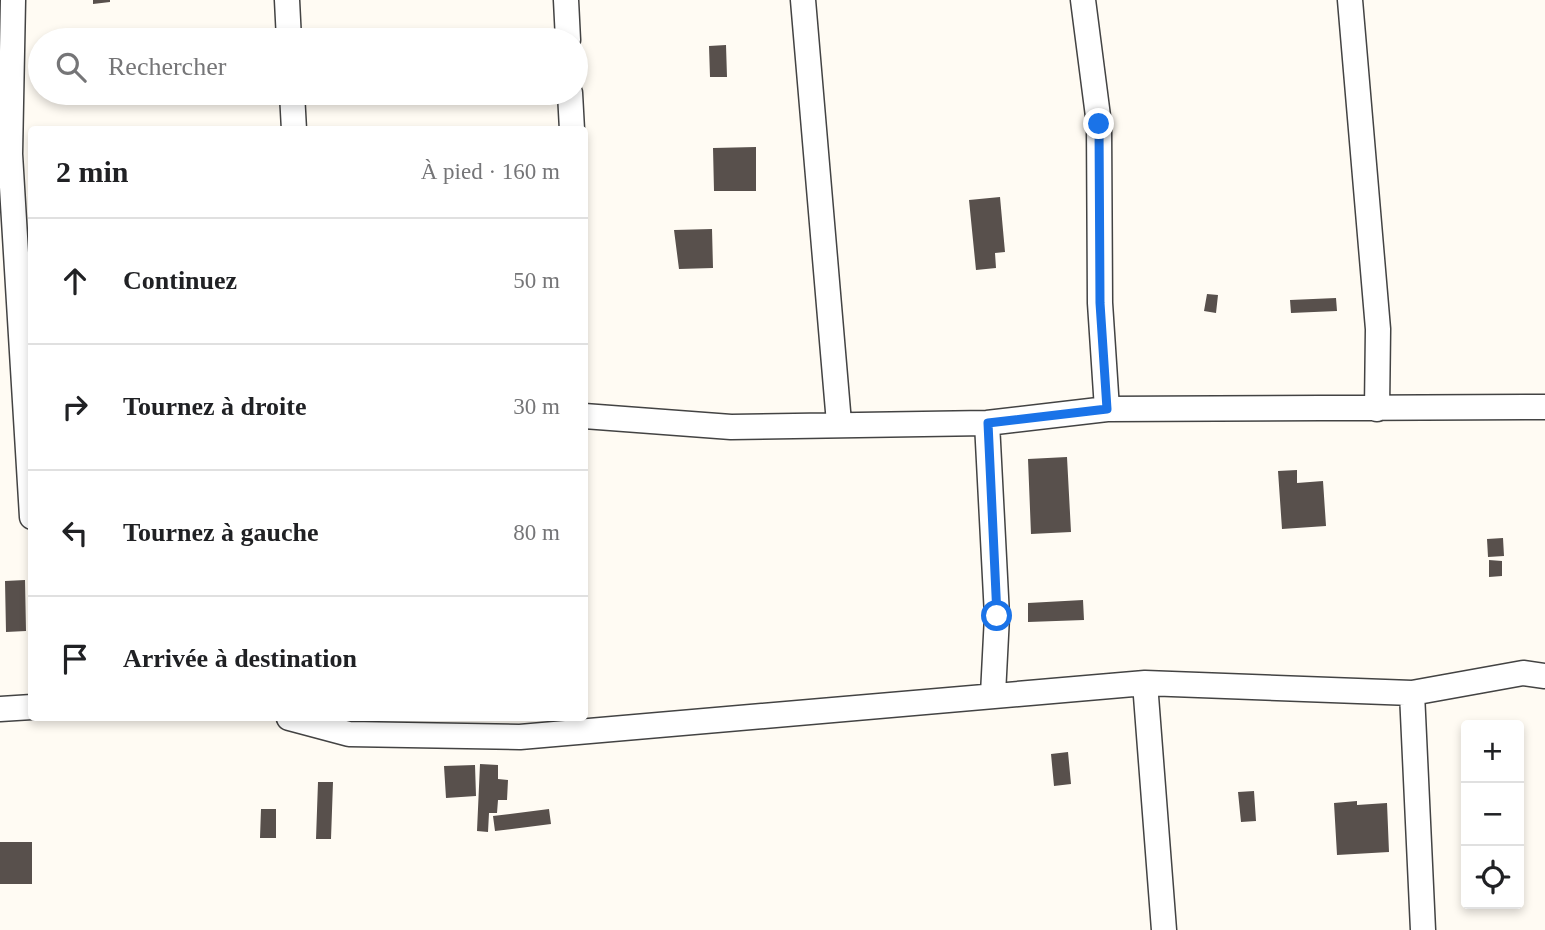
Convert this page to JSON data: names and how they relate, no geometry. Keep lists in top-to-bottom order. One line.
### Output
{"page":{"search":"Rechercher","heading":["2 min","À pied · 160 m"],"list":[["Continuez","50 m"],["Tournez à droite","30 m"],["Tournez à gauche","80 m"],"Arrivée à destination"],"map_buttons":["+","−"]}}
